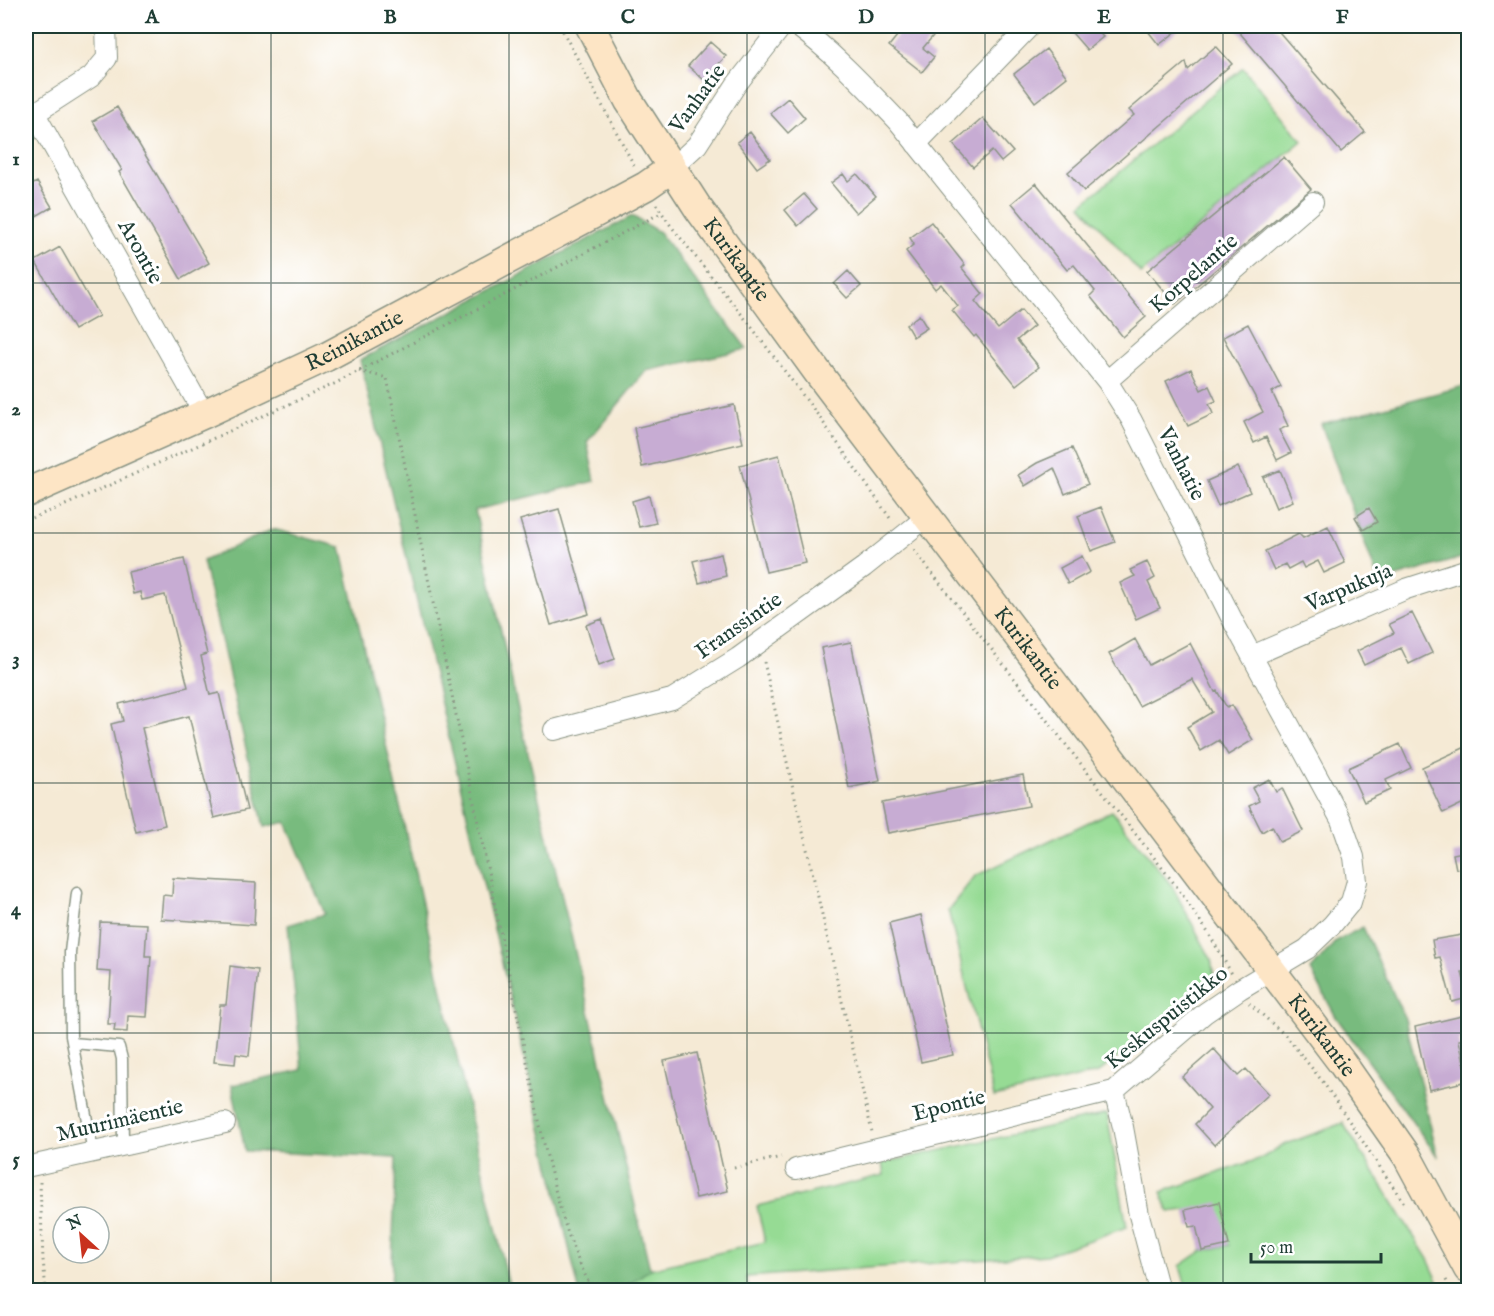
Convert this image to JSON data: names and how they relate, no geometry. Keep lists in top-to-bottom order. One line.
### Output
{"streets":{"street":["Vanhatie","Arontie","Kurikantie","Korpelantie","Reinikantie","Varpukuja","Franssintie","Keskuspuistikko","Epontie","Muurimäentie"]},"crossings":[["Vanhatie","Kurikantie"],["Vanhatie","Korpelantie"],["Vanhatie","Reinikantie"],["Vanhatie","Varpukuja"],["Vanhatie","Keskuspuistikko"],["Arontie","Reinikantie"],["Kurikantie","Reinikantie"],["Kurikantie","Franssintie"],["Kurikantie","Keskuspuistikko"],["Keskuspuistikko","Epontie"]],"scale_bar":"50 m","north":"top left","grid":{"columns":["A","B","C","D","E","F"],"rows":["1","2","3","4","5"]}}
